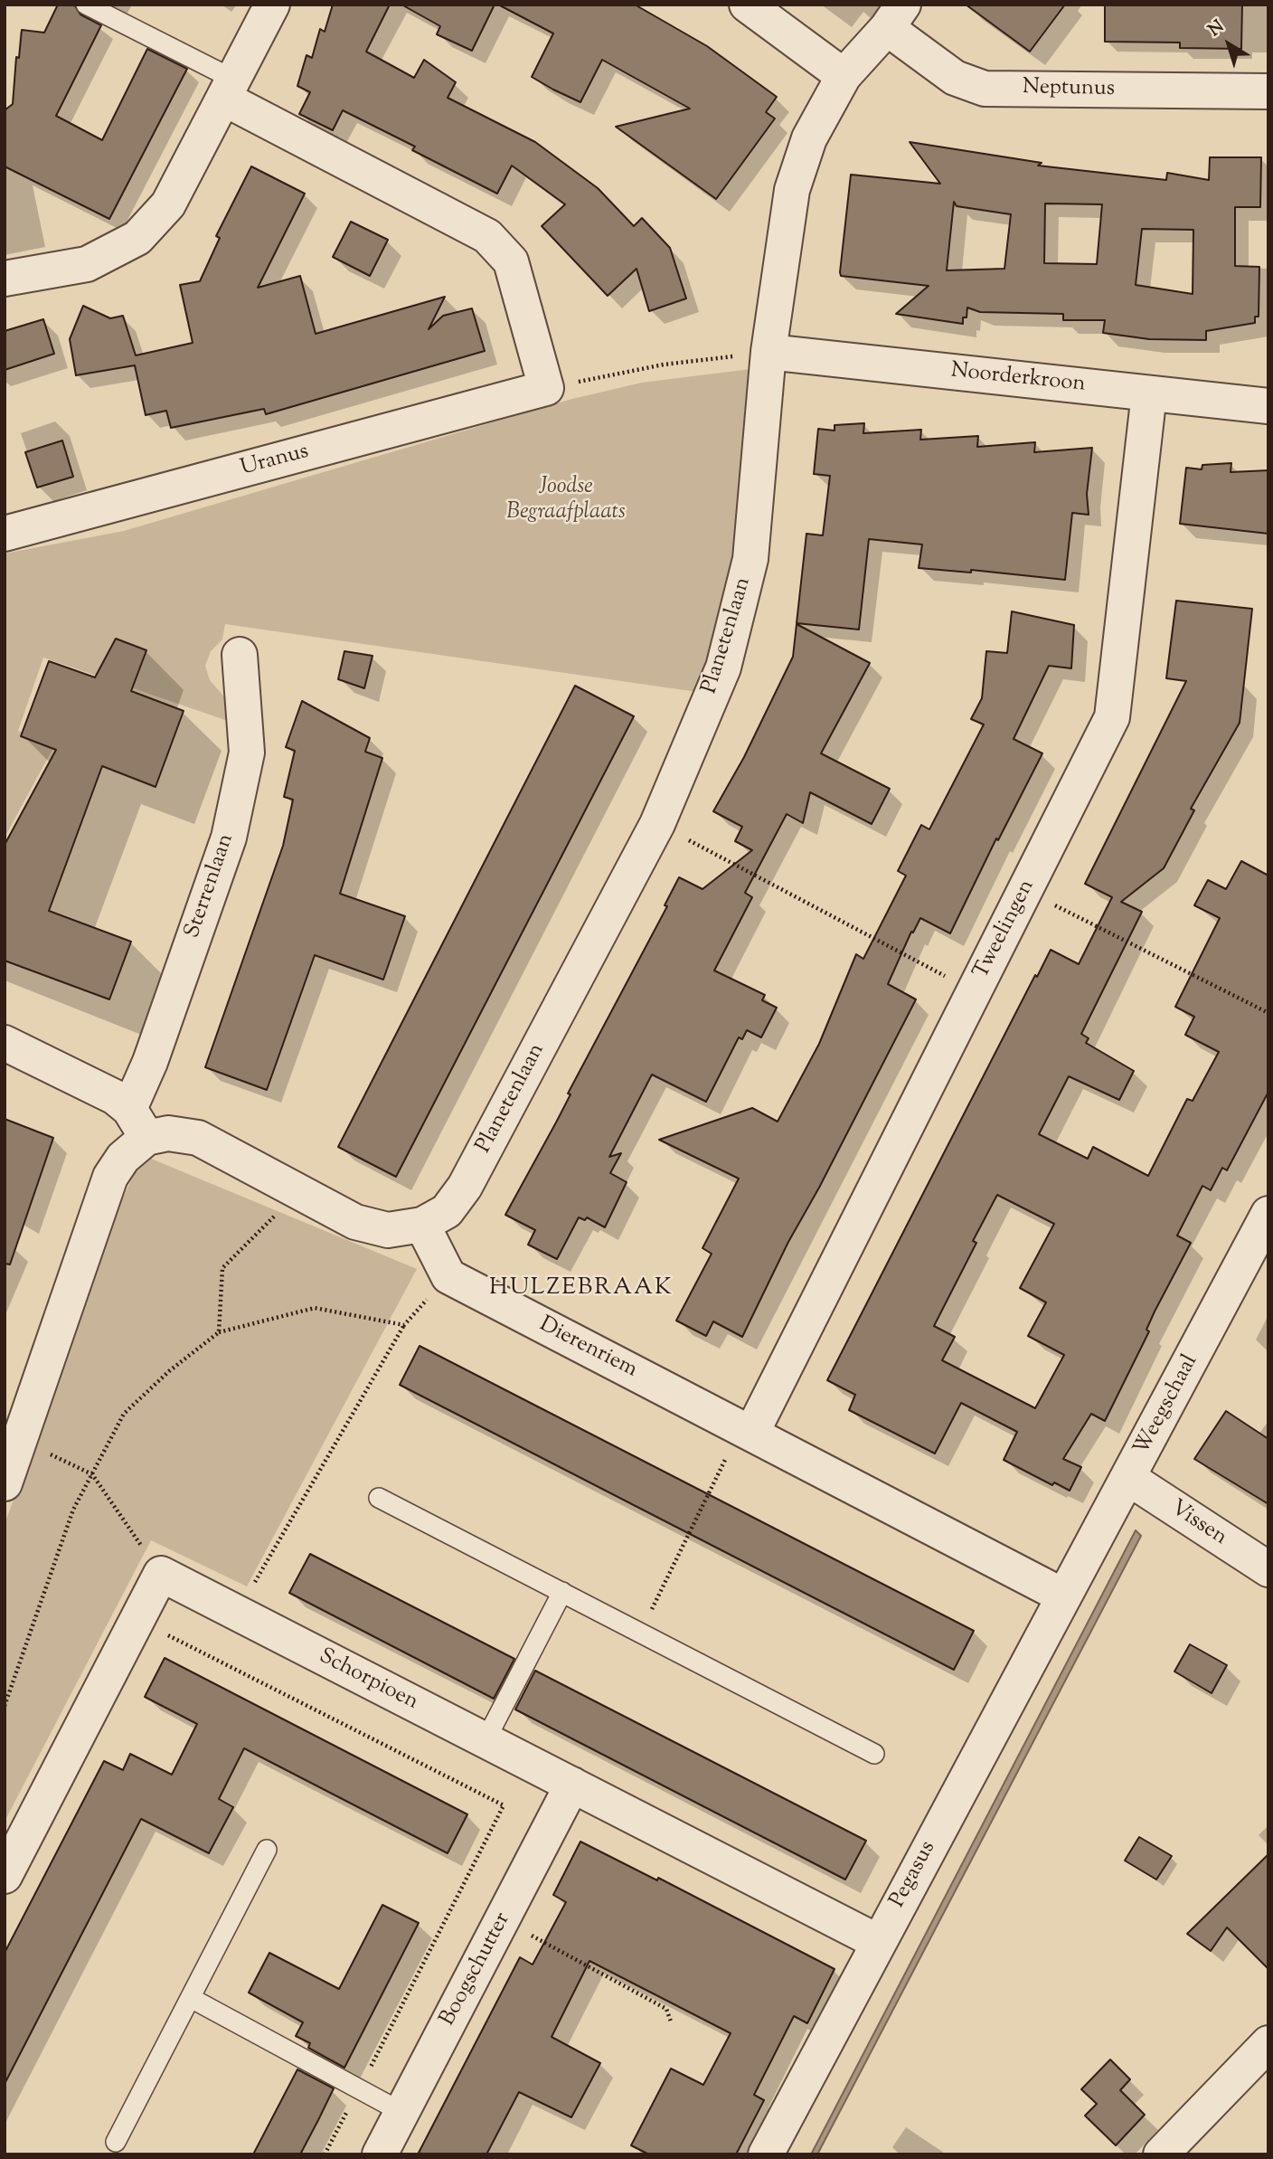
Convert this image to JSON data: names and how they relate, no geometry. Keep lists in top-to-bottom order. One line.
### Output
{"streets":{"street":["Neptunus","Noorderkroon","Uranus","Planetenlaan","Sterrenlaan","Tweelingen","Dierenriem","Weegschaal","Vissen","Schorpioen","Pegasus","Boogschutter"]},"crossings":[["Neptunus","Planetenlaan"],["Noorderkroon","Planetenlaan"],["Noorderkroon","Tweelingen"],["Tweelingen","Dierenriem"],["Dierenriem","Weegschaal"],["Dierenriem","Pegasus"],["Weegschaal","Vissen"],["Weegschaal","Pegasus"],["Schorpioen","Pegasus"],["Schorpioen","Boogschutter"]],"districts":["HULZEBRAAK"],"parks":["Joodse Begraafplaats"],"north":"top left"}
